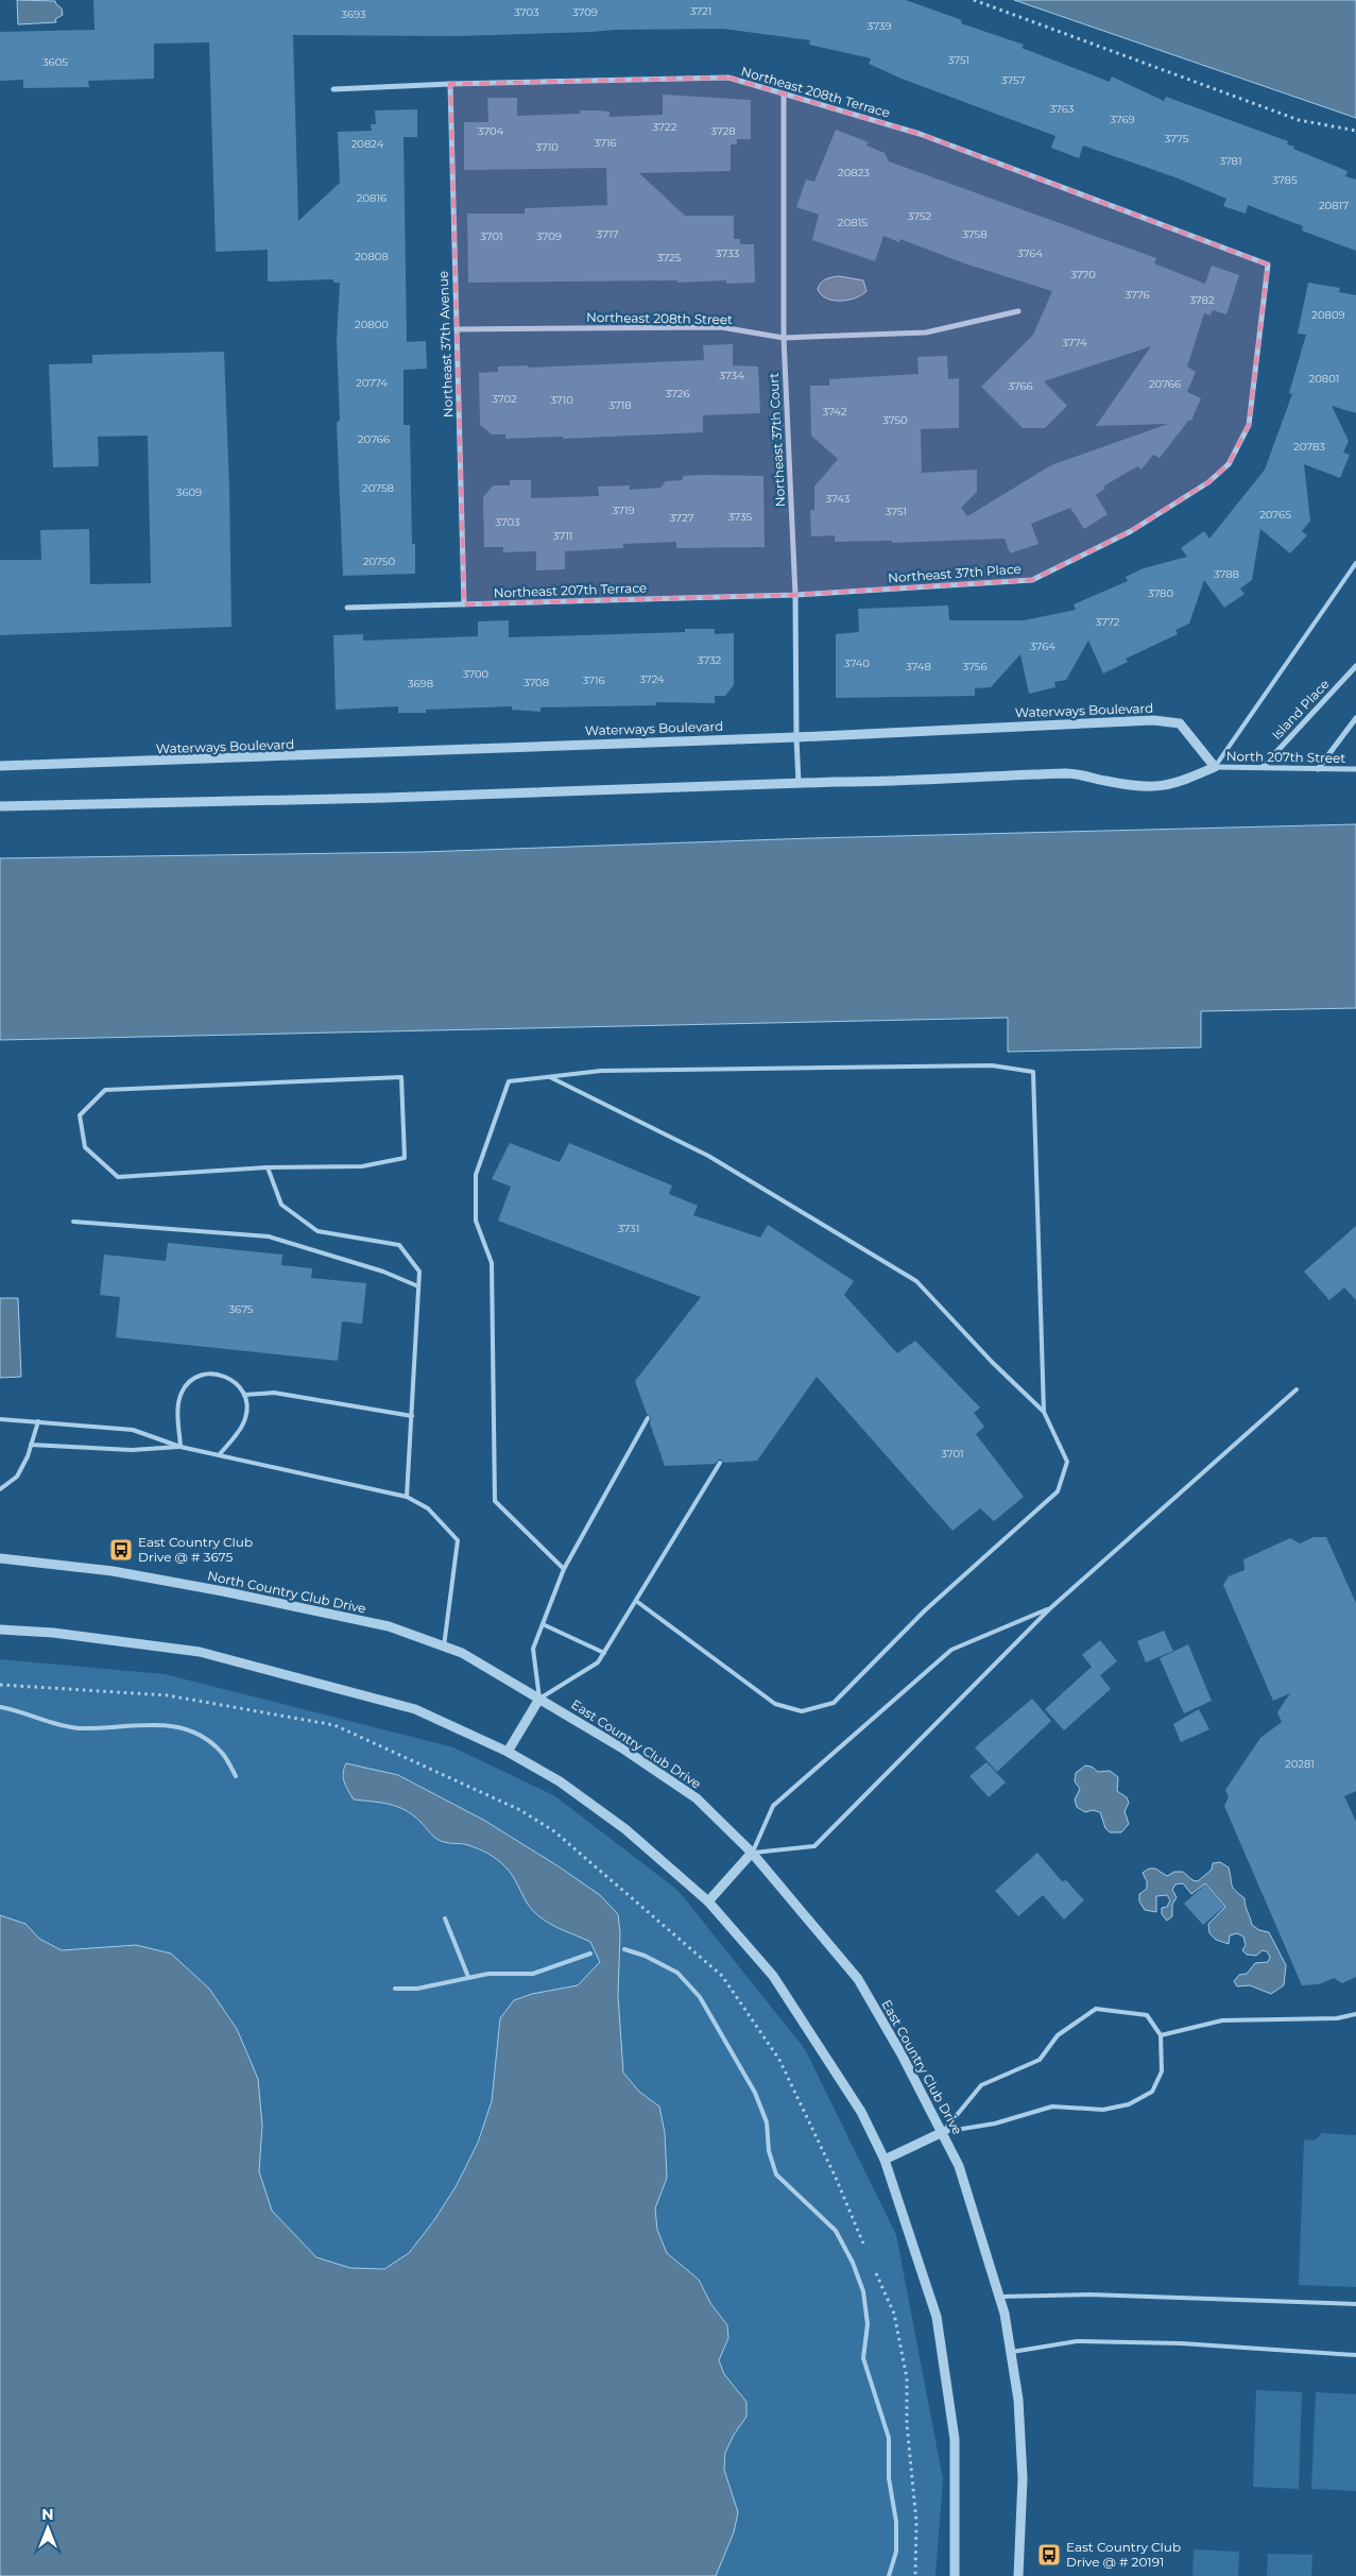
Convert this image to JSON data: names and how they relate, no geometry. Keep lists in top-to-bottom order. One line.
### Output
{"streets":{"street":["Northeast 208th Terrace","Northeast 208th Street","Northeast 37th Avenue","Northeast 37th Court","Northeast 37th Place","Northeast 207th Terrace","Island Place","Waterways Boulevard","North 207th Street","North Country Club Drive","East Country Club Drive"]},"crossings":[["Northeast 208th Terrace","Northeast 37th Avenue"],["Northeast 208th Terrace","Northeast 37th Court"],["Northeast 208th Terrace","Northeast 37th Place"],["Northeast 208th Street","Northeast 37th Avenue"],["Northeast 208th Street","Northeast 37th Court"],["Northeast 37th Avenue","Northeast 207th Terrace"],["Northeast 37th Court","Northeast 37th Place"],["Northeast 37th Court","Northeast 207th Terrace"],["Northeast 37th Court","Waterways Boulevard"],["Northeast 37th Place","Northeast 207th Terrace"],["Island Place","North 207th Street"],["Waterways Boulevard","North 207th Street"],["North Country Club Drive","East Country Club Drive"]],"places":{"bus stop":["East Country Club Drive @ # 3675","East Country Club Drive @ # 20191"]},"house_numbers":["3721","3703","3709","3693","3739","3751","3605","3757","3763","3769","3722","3704","3728","3775","3716","20824","3710","3781","20823","3785","20816","20817","3752","20815","3717","3758","3701","3709","3733","3764","20808","3725","3770","3776","3782","20809","20800","3774","3734","20801","20774","20766","3766","3726","3702","3710","3718","3742","3750","20766","20783","20758","3609","3743","3719","3751","20765","3735","3727","3703","3711","20750","3788","3780","3772","3764","3732","3740","3748","3756","3700","3724","3716","3708","3698","3731","3675","3701","20281"],"north":"top"}
